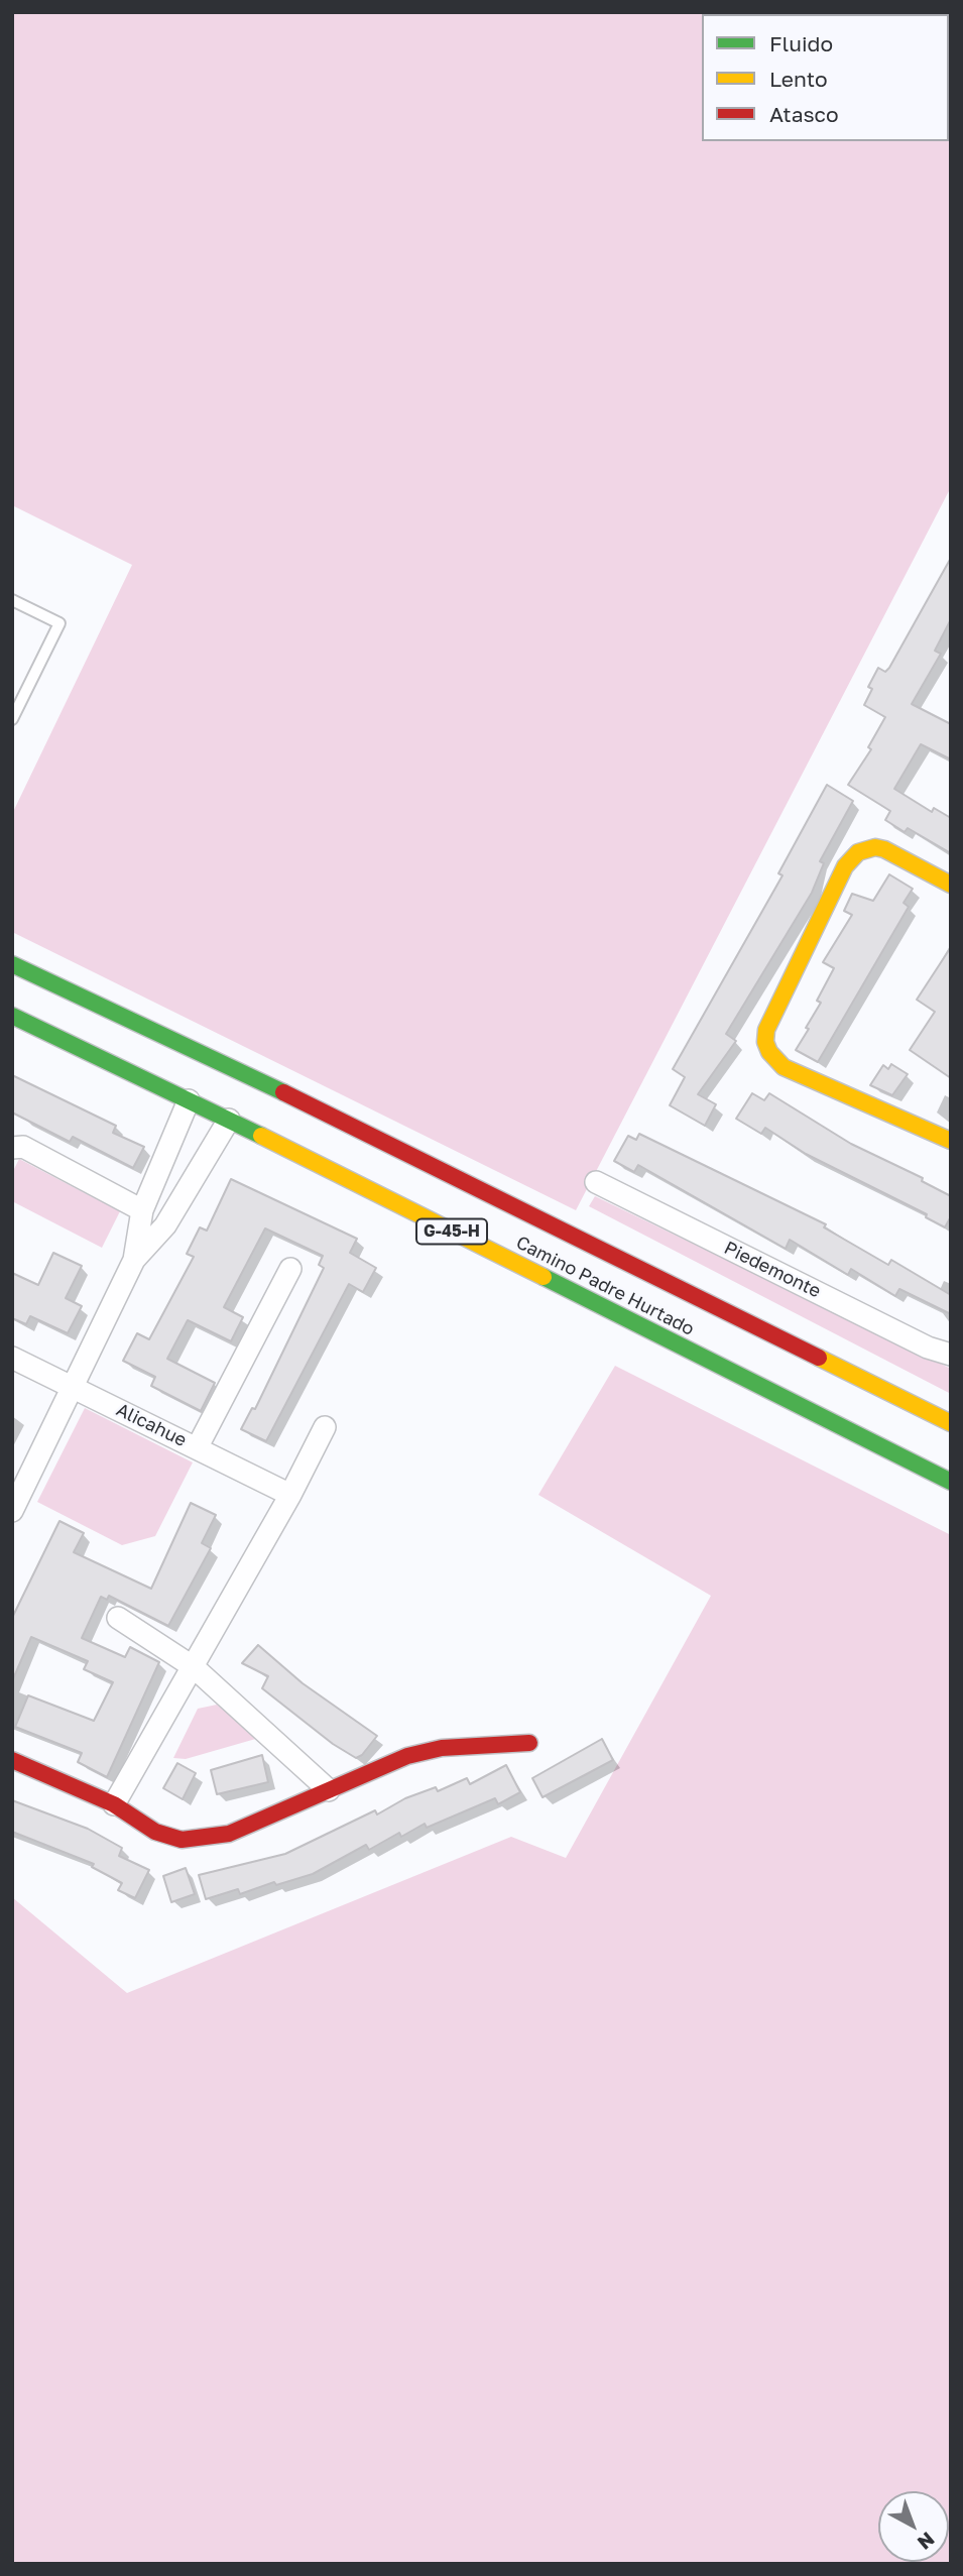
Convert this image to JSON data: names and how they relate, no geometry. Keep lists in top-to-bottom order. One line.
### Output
{"streets":{"street":["G-45-H","Piedemonte","Camino Padre Hurtado","Alicahue"]},"legend":["Fluido","Lento","Atasco"],"north":"bottom right"}
